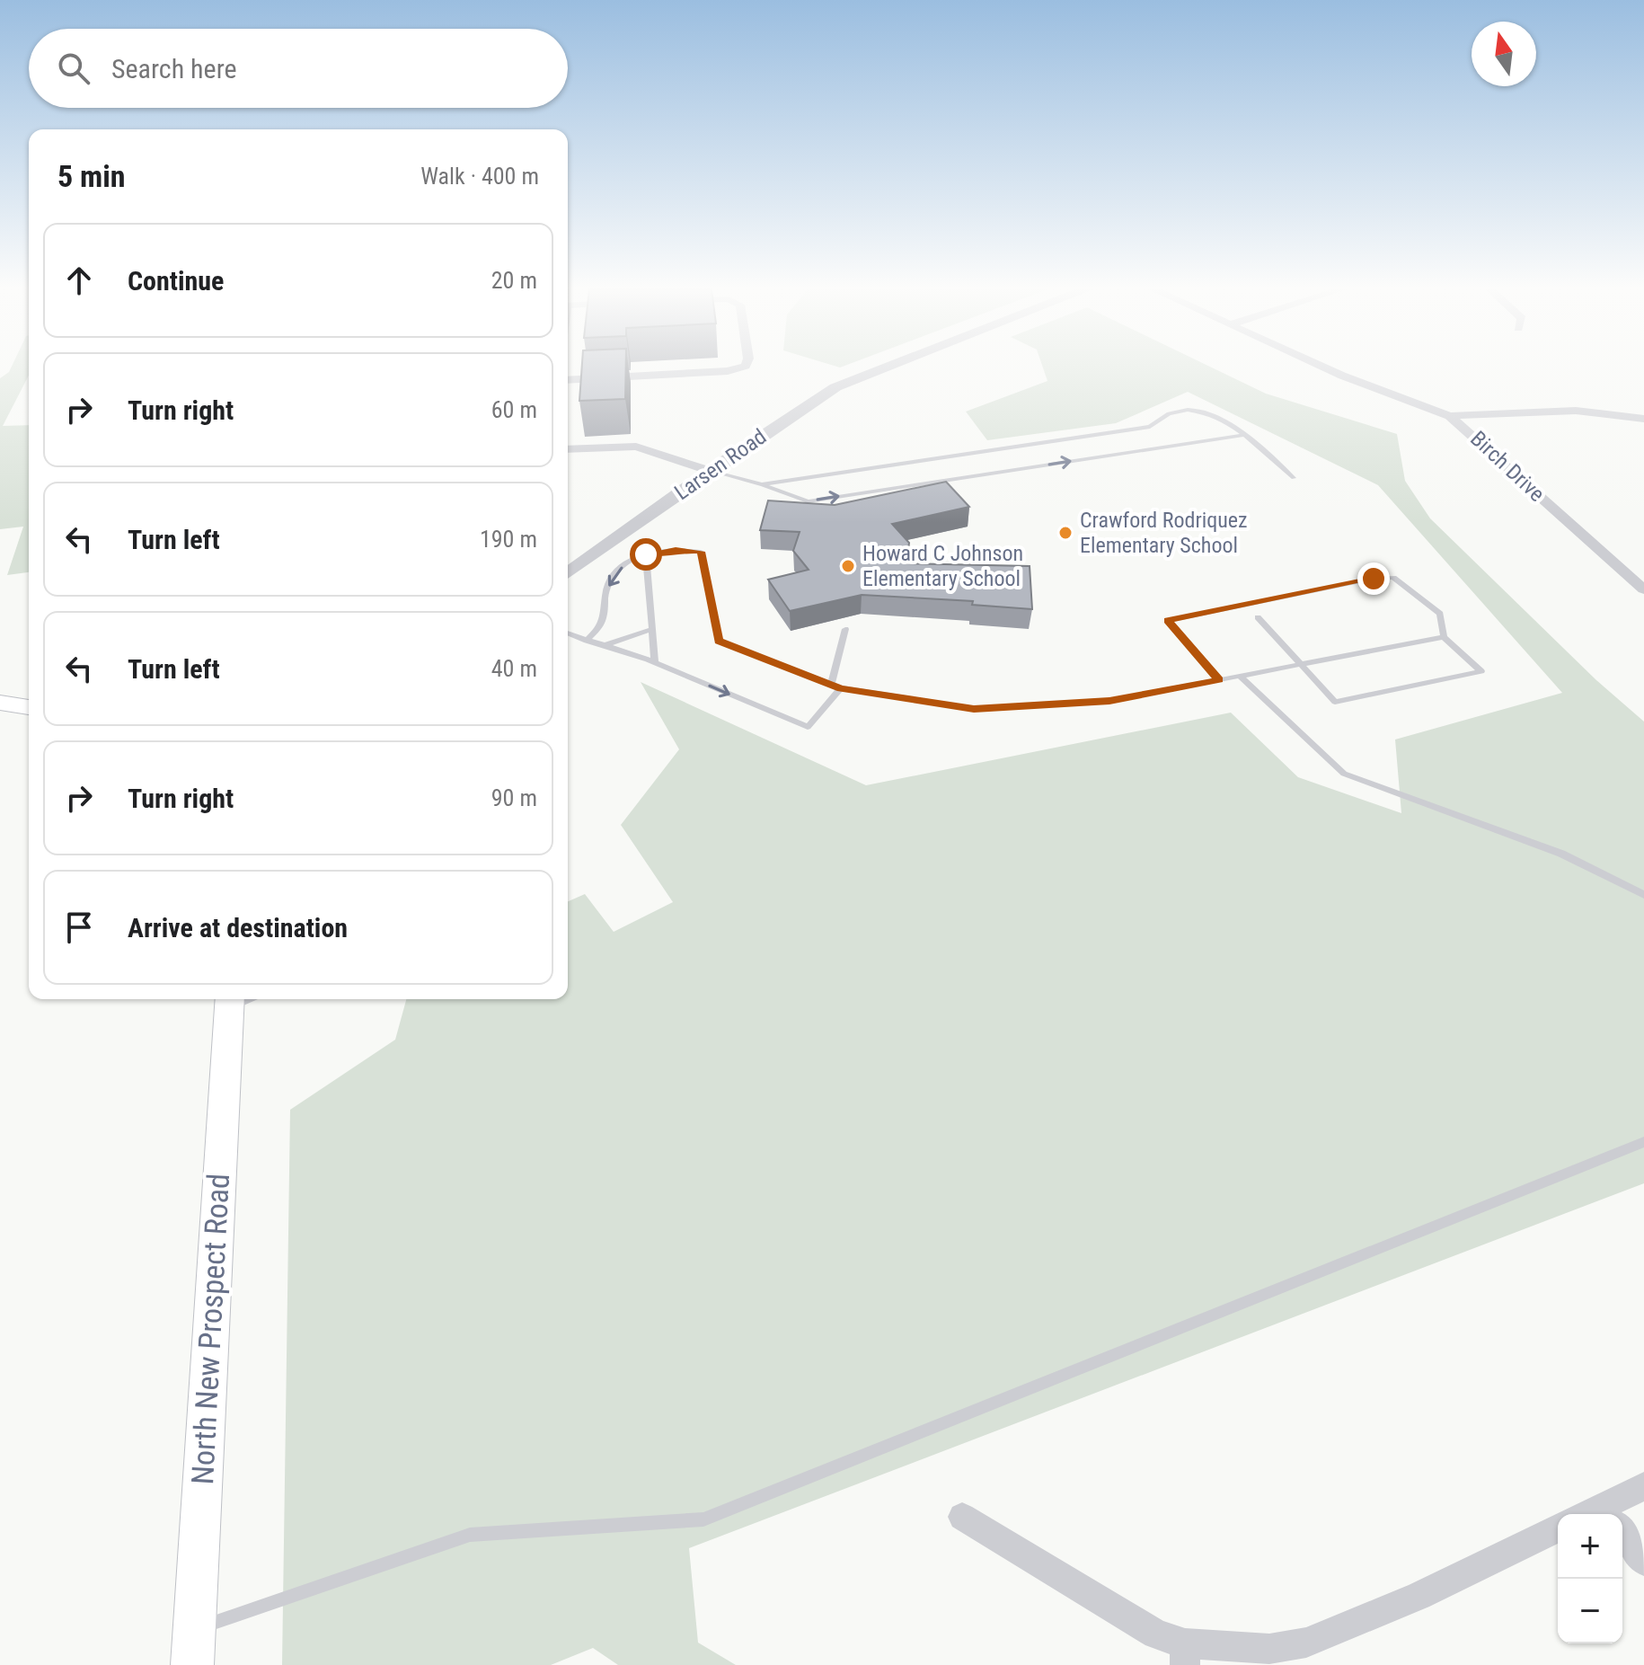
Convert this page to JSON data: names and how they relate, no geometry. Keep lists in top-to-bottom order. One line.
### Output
{"streets":{"main road":["North New Prospect Road"],"street":["Larsen Road","Birch Drive"]},"places":["Crawford Rodriquez Elementary School","Howard C Johnson Elementary School"],"north":"top","page":{"search":"Search here","heading":["5 min","Walk · 400 m"],"list":[["Continue","20 m"],["Turn right","60 m"],["Turn left","190 m"],["Turn left","40 m"],["Turn right","90 m"],"Arrive at destination"],"map_buttons":["+","−"]}}
